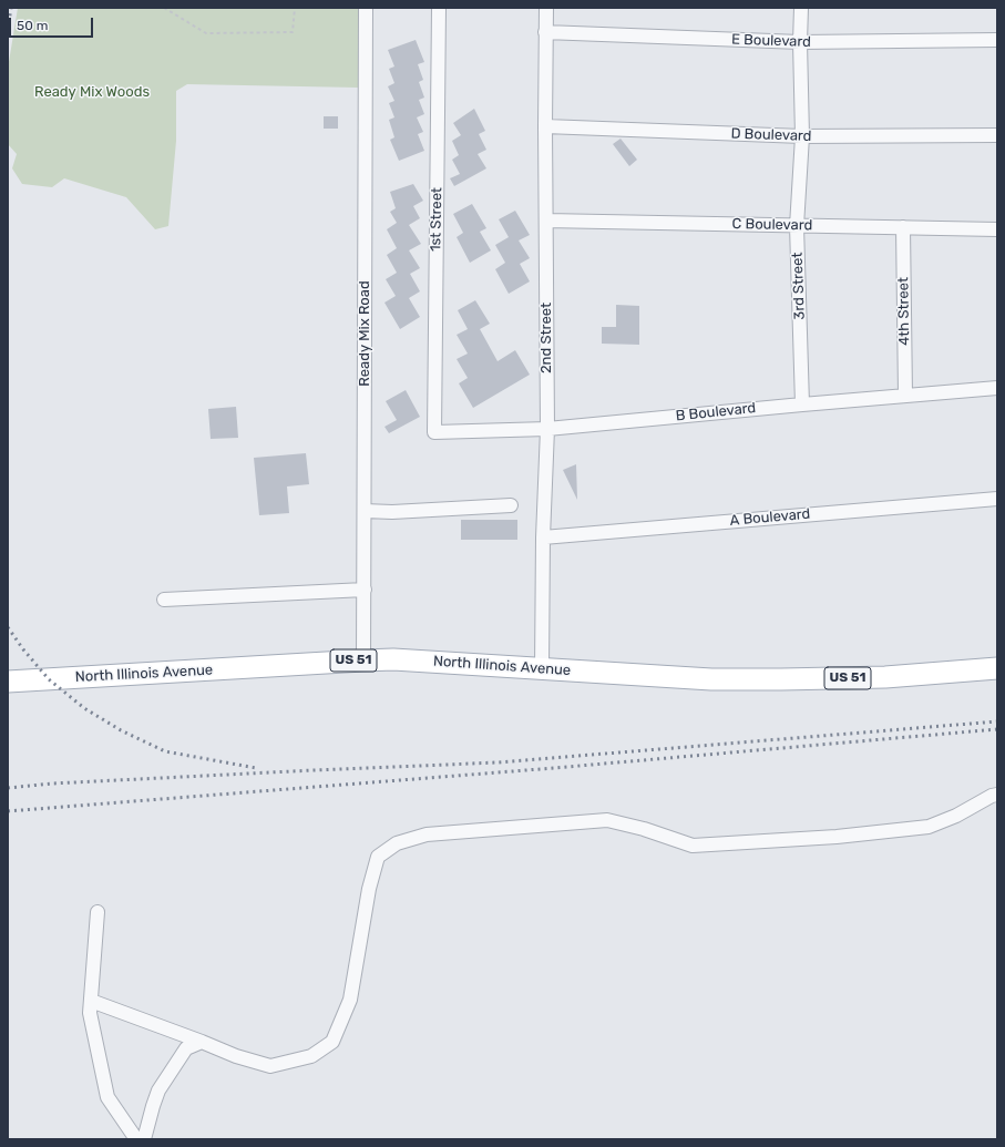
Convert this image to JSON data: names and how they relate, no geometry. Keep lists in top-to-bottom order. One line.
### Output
{"streets":{"main road":["US 51","North Illinois Avenue"],"street":["E Boulevard","D Boulevard","1st Street","C Boulevard","3rd Street","4th Street","Ready Mix Road","2nd Street","B Boulevard","A Boulevard"]},"crossings":[["E Boulevard","3rd Street"],["E Boulevard","2nd Street"],["D Boulevard","3rd Street"],["D Boulevard","2nd Street"],["1st Street","B Boulevard"],["C Boulevard","3rd Street"],["C Boulevard","4th Street"],["C Boulevard","2nd Street"],["3rd Street","B Boulevard"],["4th Street","B Boulevard"],["Ready Mix Road","North Illinois Avenue"],["2nd Street","B Boulevard"],["2nd Street","A Boulevard"],["2nd Street","North Illinois Avenue"]],"parks":["Ready Mix Woods"],"scale_bar":"50 m"}
